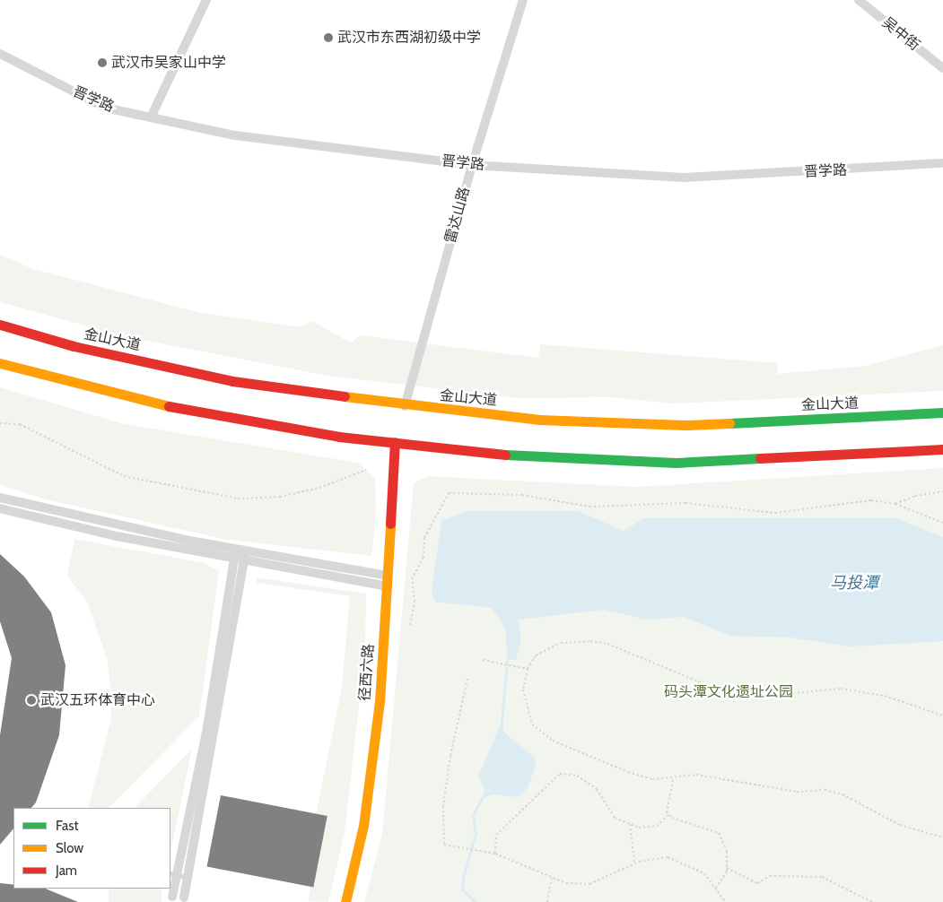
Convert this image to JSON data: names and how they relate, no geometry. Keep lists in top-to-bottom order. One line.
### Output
{"streets":{"main road":["金山大道","径西六路"],"street":["吴中街","晋学路","雷达山路"]},"crossings":[["晋学路","雷达山路"],["雷达山路","金山大道"]],"water":["马投潭"],"parks":["码头潭文化遗址公园"],"places":["武汉市东西湖初级中学","武汉市吴家山中学","武汉五环体育中心"],"legend":["Fast","Slow","Jam"]}
